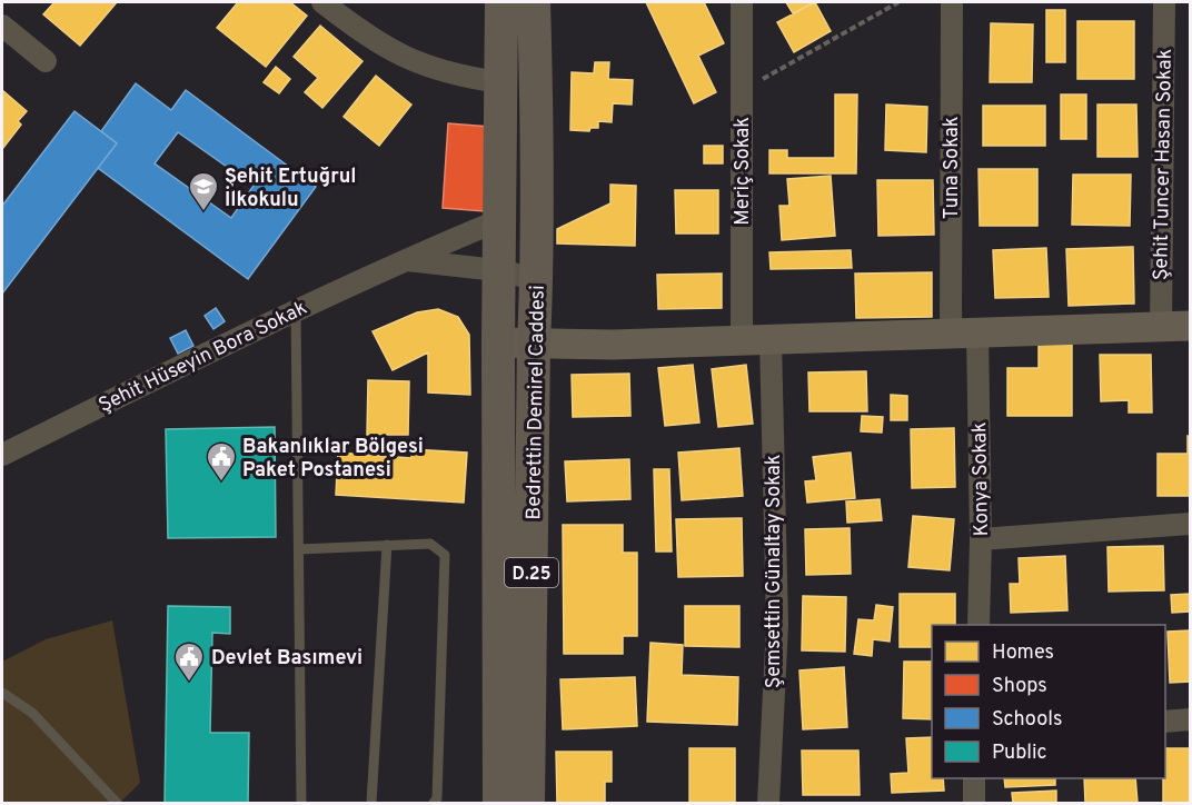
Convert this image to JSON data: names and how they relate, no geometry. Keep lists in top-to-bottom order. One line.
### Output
{"streets":{"main road":["Bedrettin Demirel Caddesi","D.25"],"street":["Şehit Tuncer Hasan Sokak","Tuna Sokak","Meriç Sokak","Şehit Hüseyin Bora Sokak","Konya Sokak","Şemsettin Günaltay Sokak"]},"crossings":[["Tuna Sokak","Konya Sokak"],["Meriç Sokak","Şemsettin Günaltay Sokak"],["Şehit Hüseyin Bora Sokak","Bedrettin Demirel Caddesi"]],"places":{"school or university":["Şehit Ertuğrul İlkokulu"],"public building":["Bakanlıklar Bölgesi Paket Postanesi","Devlet Basımevi"]},"legend":["Homes","Shops","Schools","Public"]}
